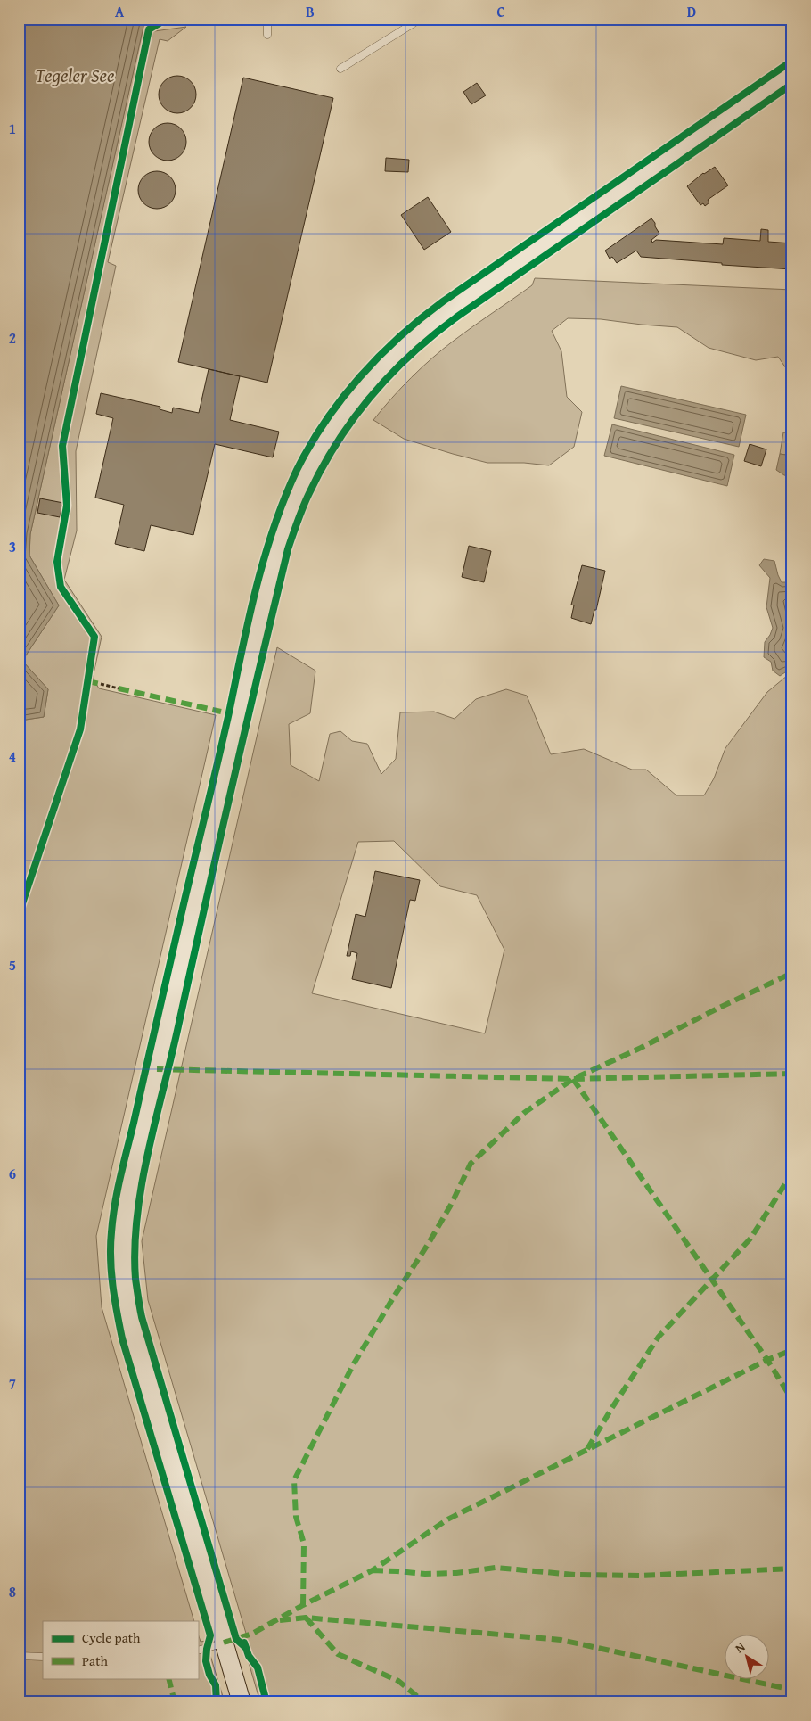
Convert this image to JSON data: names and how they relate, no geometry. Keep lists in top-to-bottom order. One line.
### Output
{"water":["Tegeler See"],"legend":["Cycle path","Path"],"north":"top left","grid":{"columns":["A","B","C","D"],"rows":["1","2","3","4","5","6","7","8"]}}
